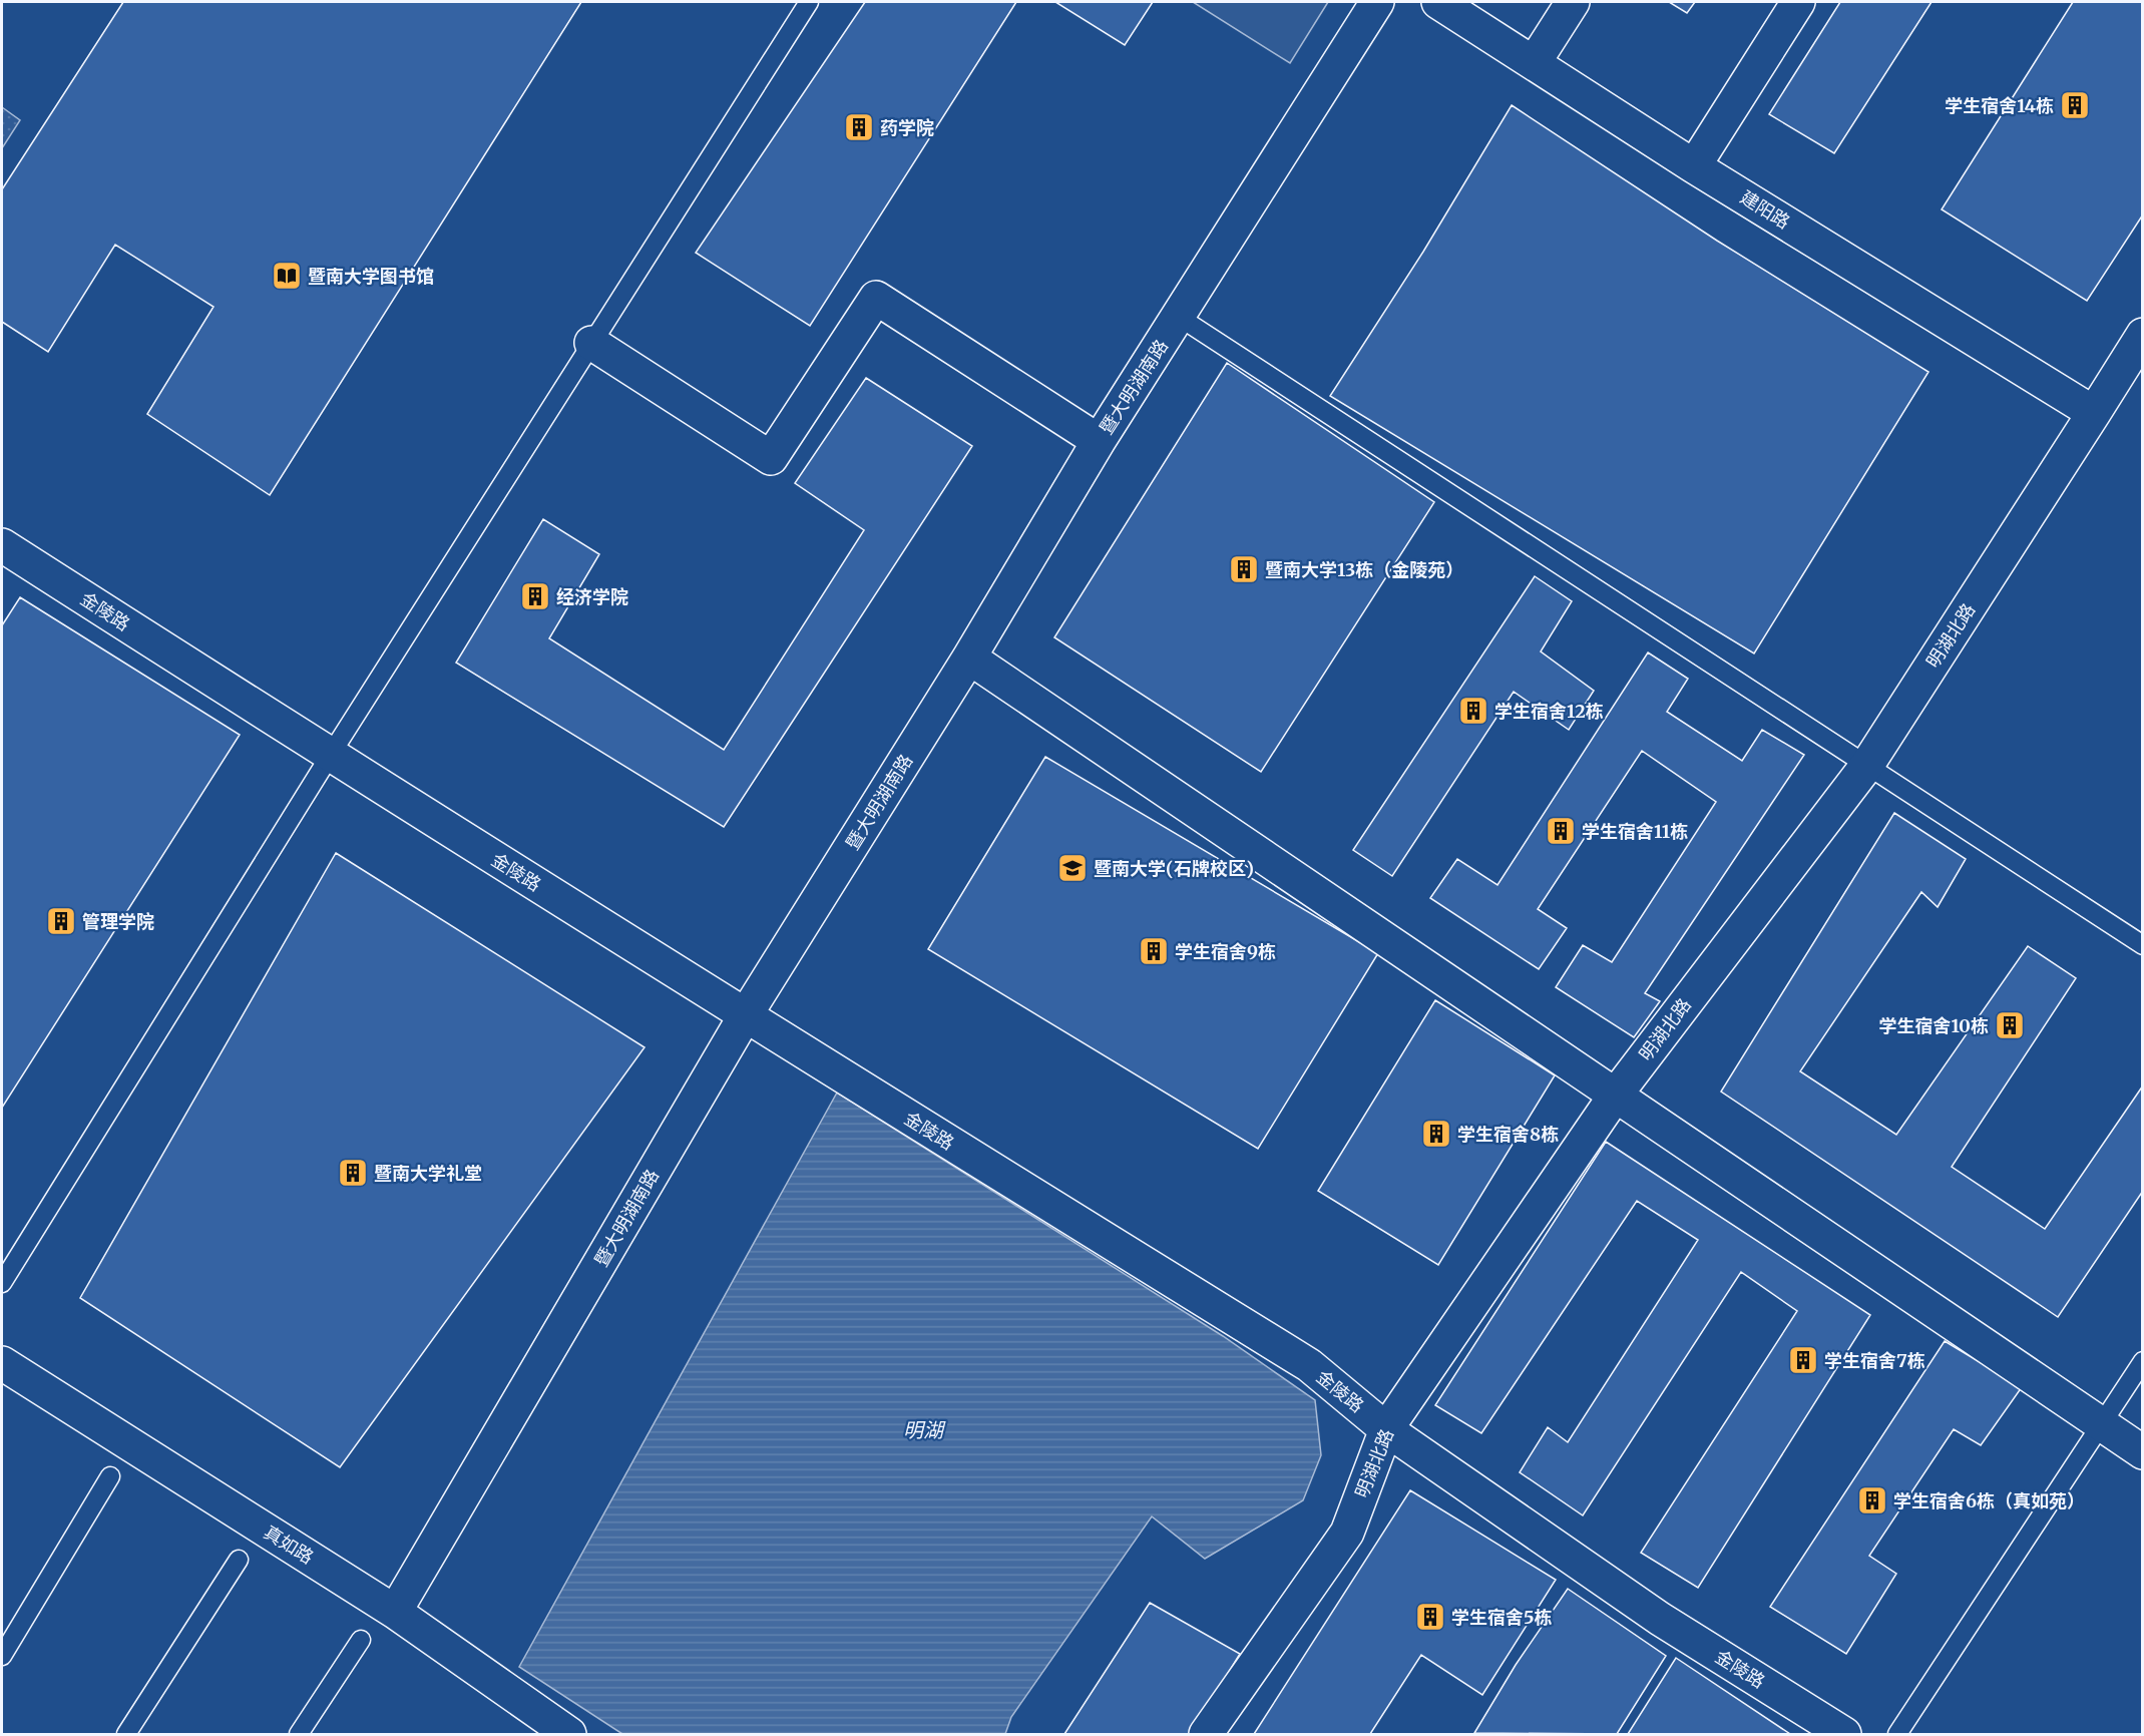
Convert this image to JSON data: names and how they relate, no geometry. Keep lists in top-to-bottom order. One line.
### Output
{"streets":{"street":["建阳路","暨大明湖南路","金陵路","明湖北路","真如路"]},"crossings":[["建阳路","明湖北路"],["暨大明湖南路","金陵路"],["暨大明湖南路","真如路"],["金陵路","明湖北路"]],"water":["明湖"],"places":{"building":["学生宿舍14栋","药学院","暨南大学13栋（金陵苑）","经济学院","学生宿舍12栋","学生宿舍11栋","管理学院","学生宿舍9栋","学生宿舍10栋","学生宿舍8栋","暨南大学礼堂","学生宿舍7栋","学生宿舍6栋（真如苑）","学生宿舍5栋"],"library":["暨南大学图书馆"],"school or university":["暨南大学(石牌校区)"]}}
